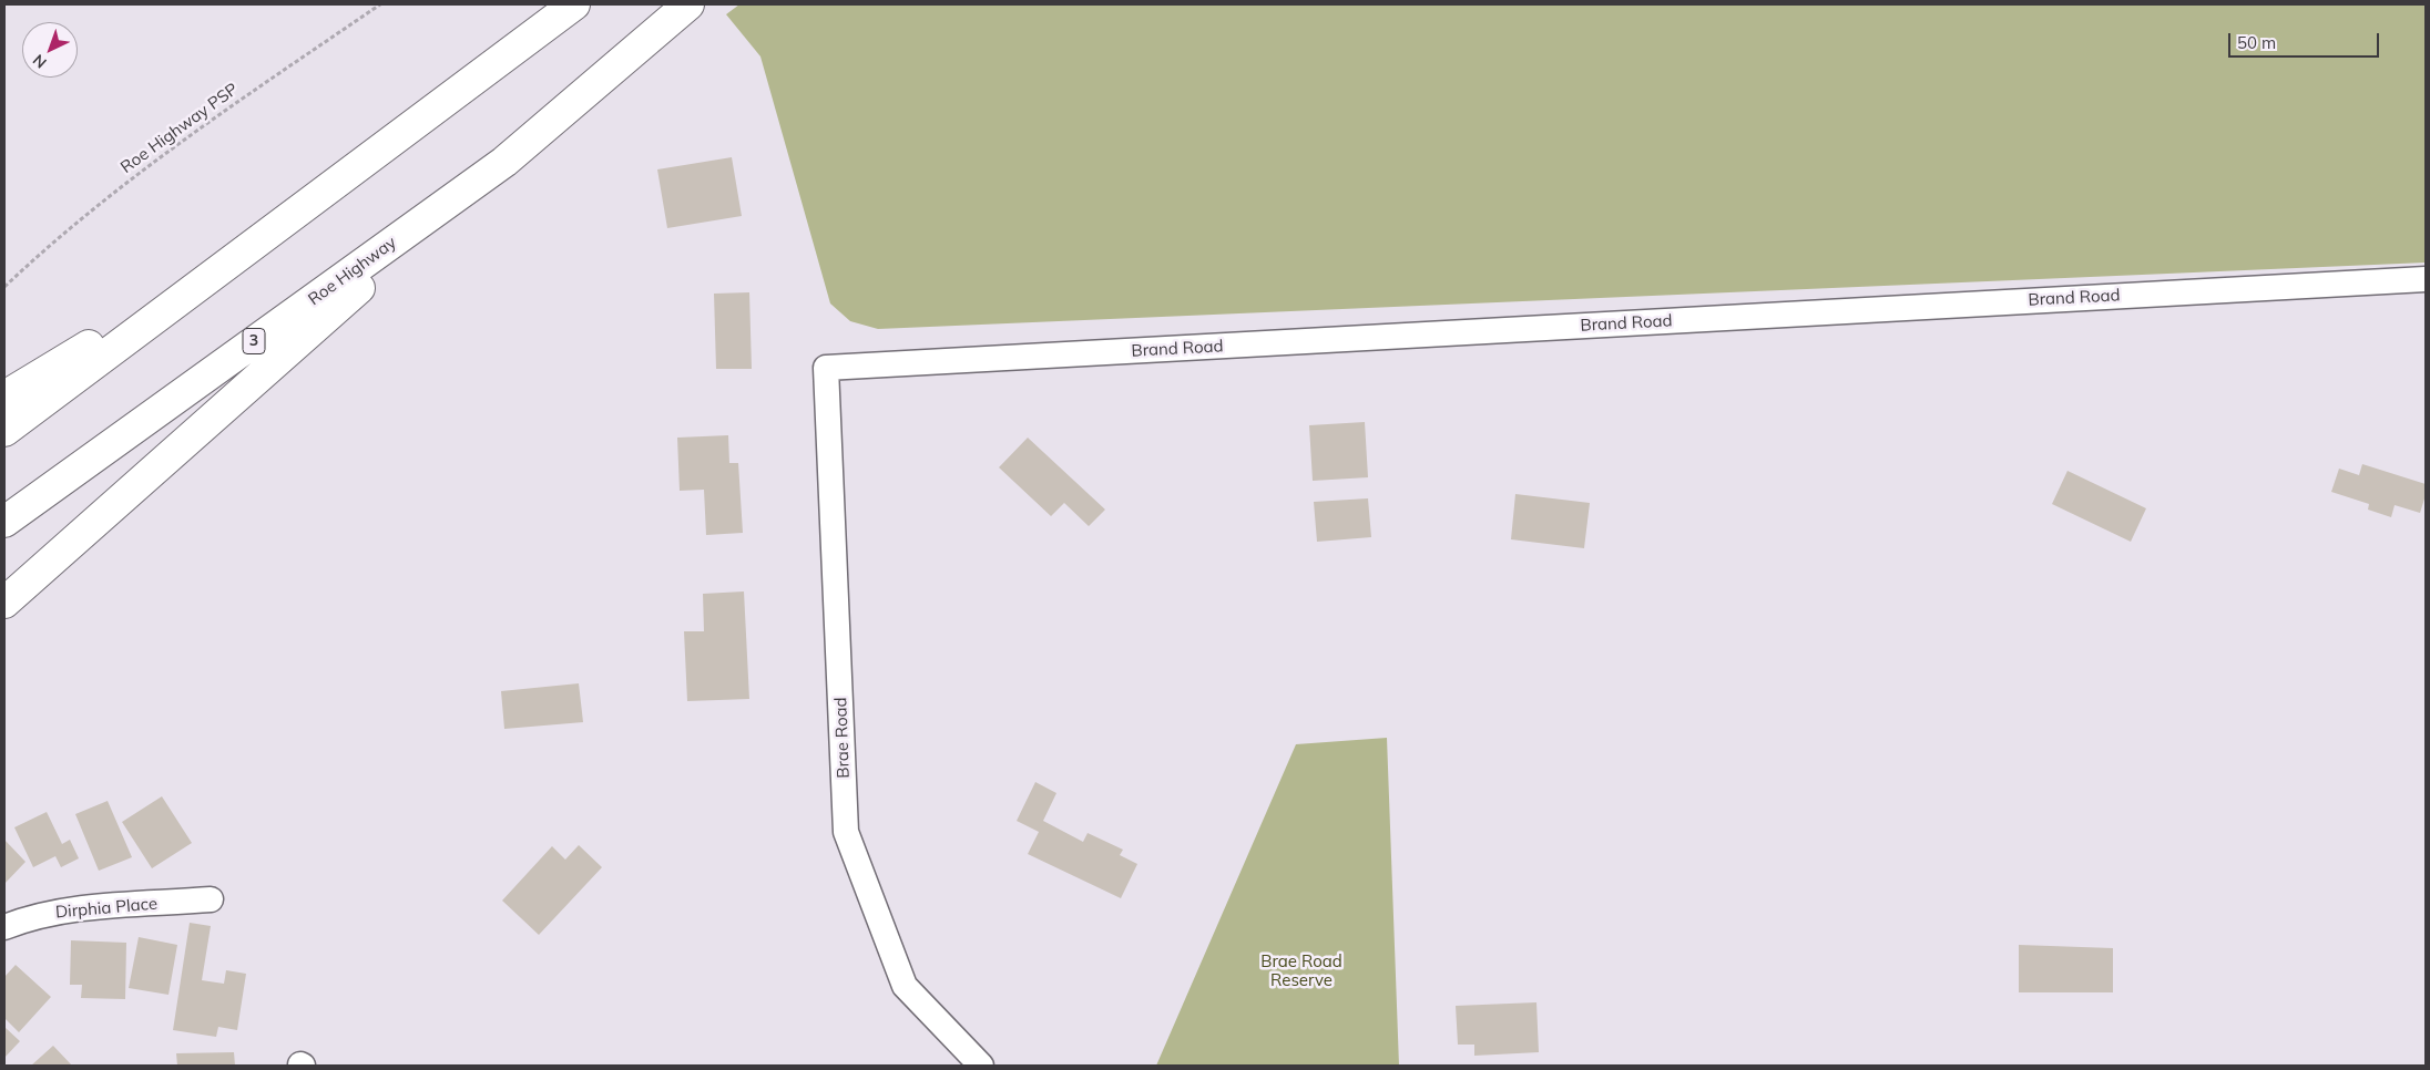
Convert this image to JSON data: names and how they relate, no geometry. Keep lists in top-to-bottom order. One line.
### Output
{"streets":{"highway":["Roe Highway","3"],"street":["Brand Road","Brae Road","Dirphia Place"],"path":["Roe Highway PSP"]},"crossings":[["Brand Road","Brae Road"]],"parks":["Brae Road Reserve"],"scale_bar":"50 m","north":"bottom left"}
